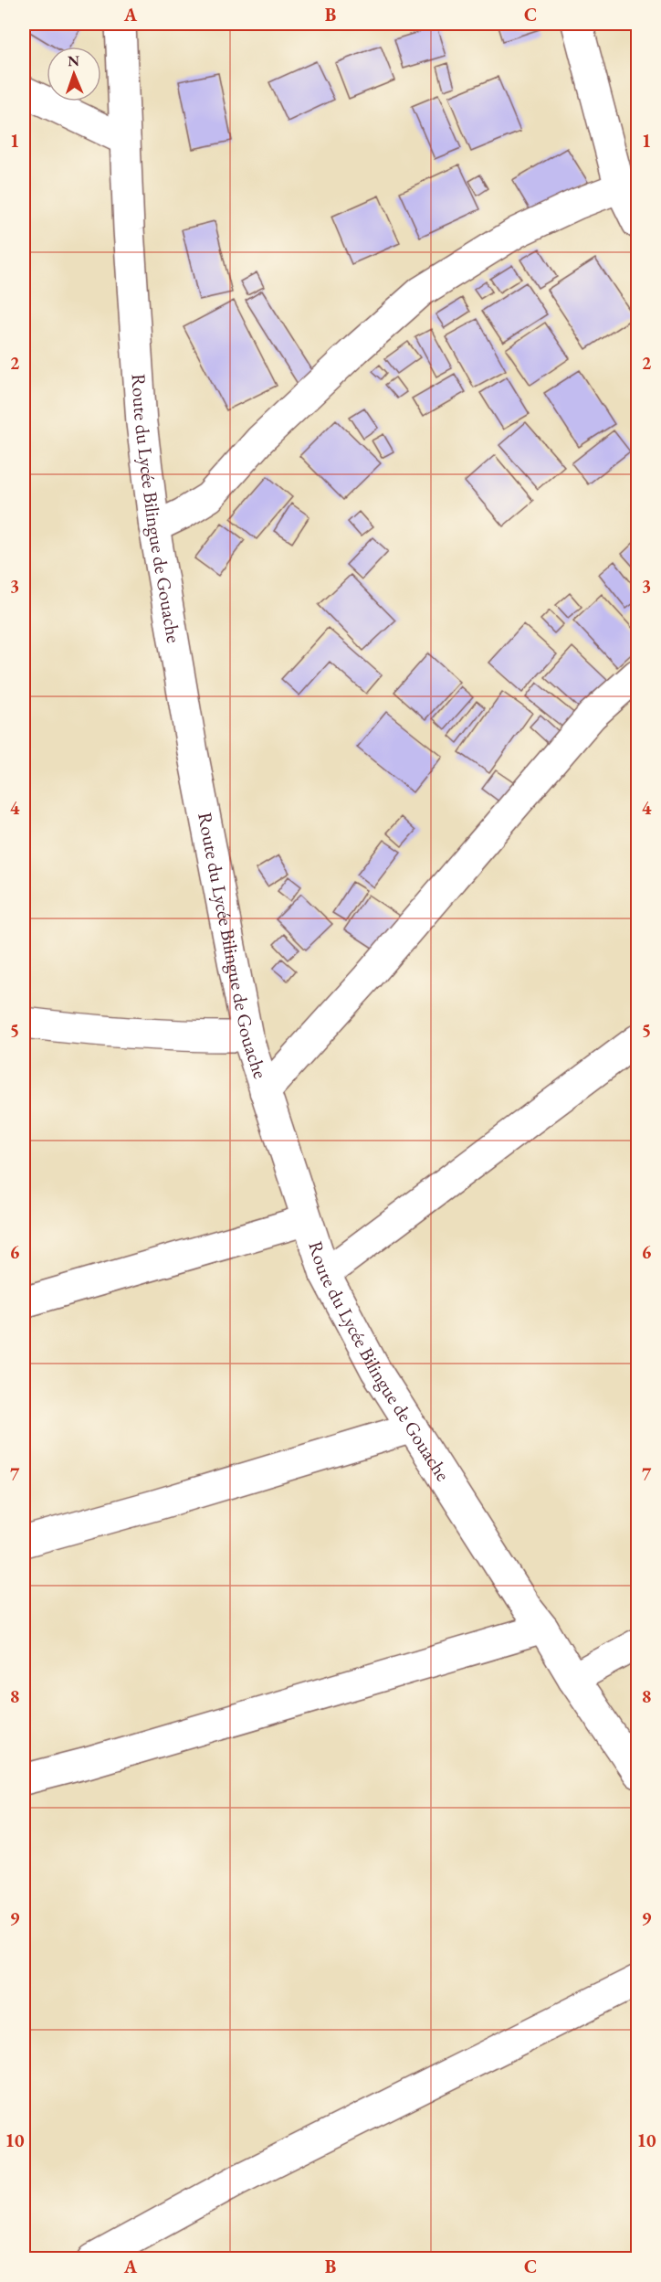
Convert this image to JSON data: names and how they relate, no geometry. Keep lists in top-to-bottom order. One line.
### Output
{"streets":{"street":["Route du Lycée Bilingue de Gouache"]},"north":"top","grid":{"columns":["A","B","C"],"rows":["1","2","3","4","5","6","7","8","9","10"]}}
